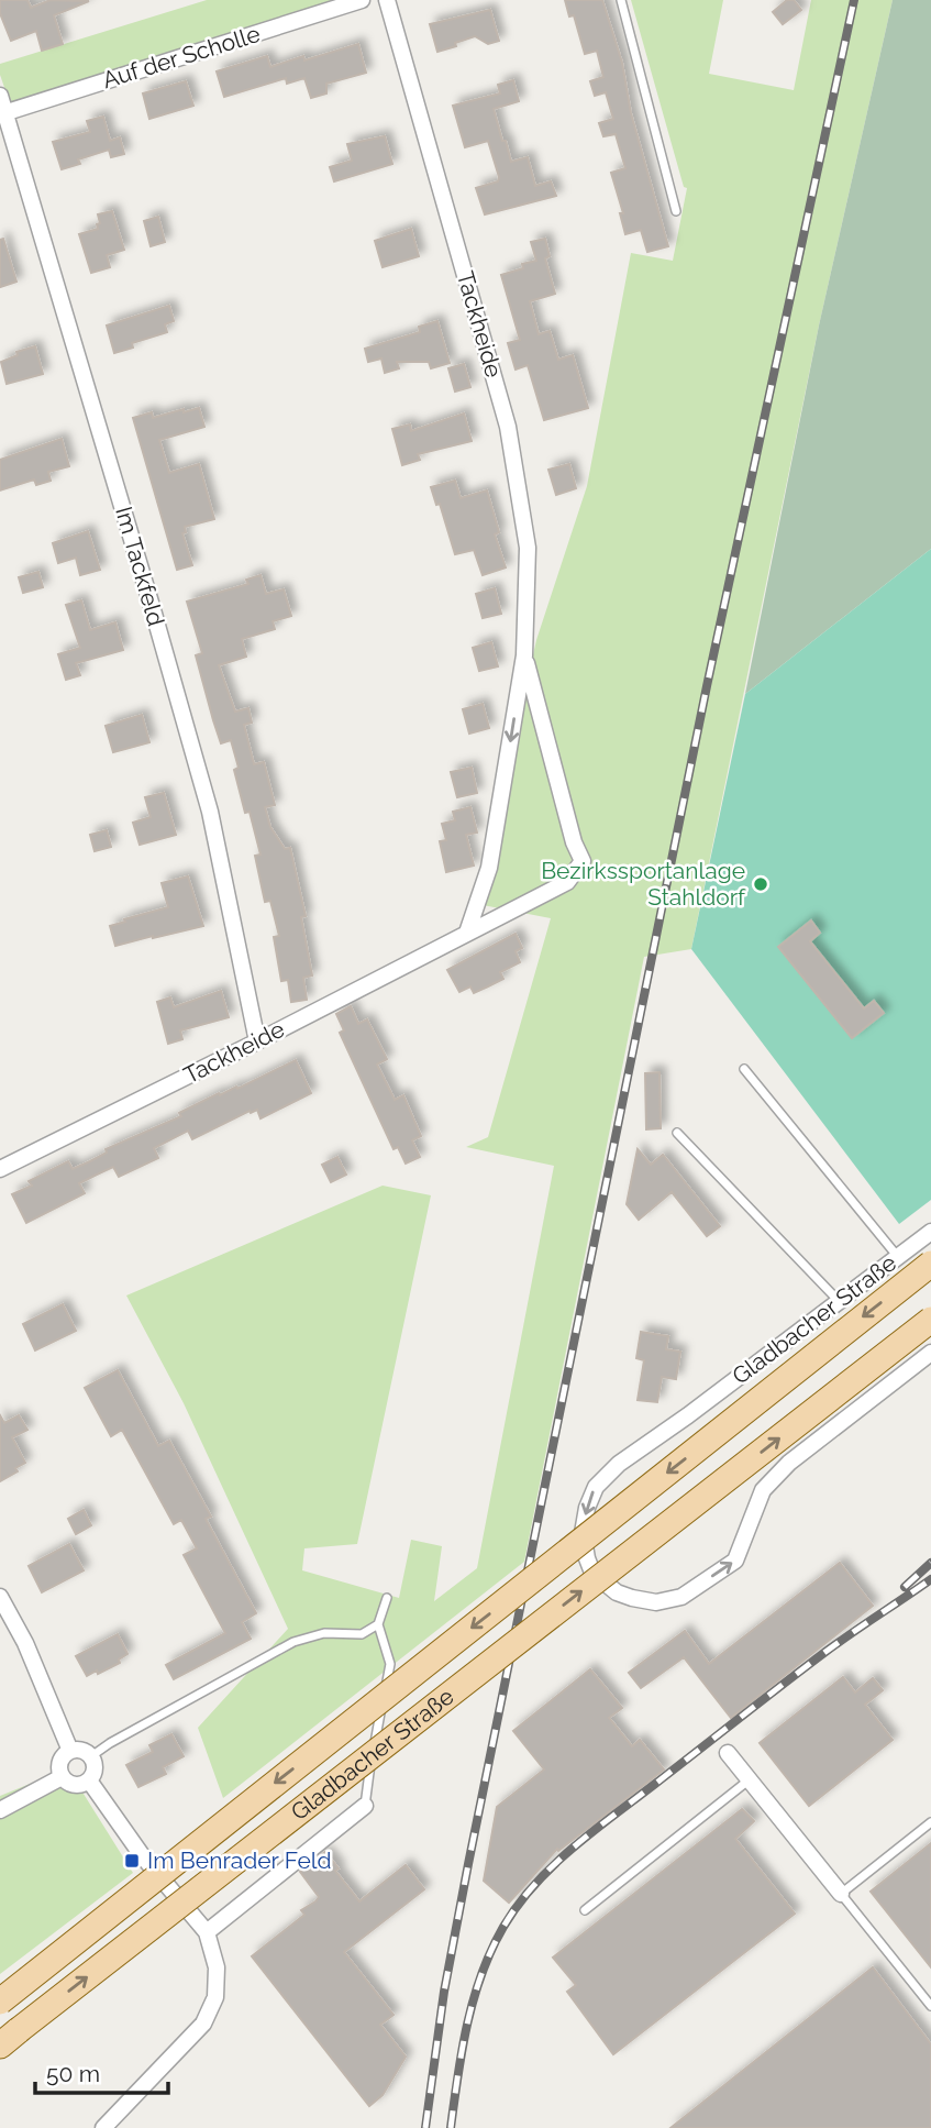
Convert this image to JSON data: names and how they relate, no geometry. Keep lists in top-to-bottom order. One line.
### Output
{"streets":{"main road":["Gladbacher Straße"],"street":["Auf der Scholle","Tackheide","Im Tackfeld"]},"crossings":[["Auf der Scholle","Im Tackfeld"],["Tackheide","Im Tackfeld"]],"places":{"other":["Bezirkssportanlage Stahldorf"],"transit":["Im Benrader Feld"]},"scale_bar":"50 m"}
